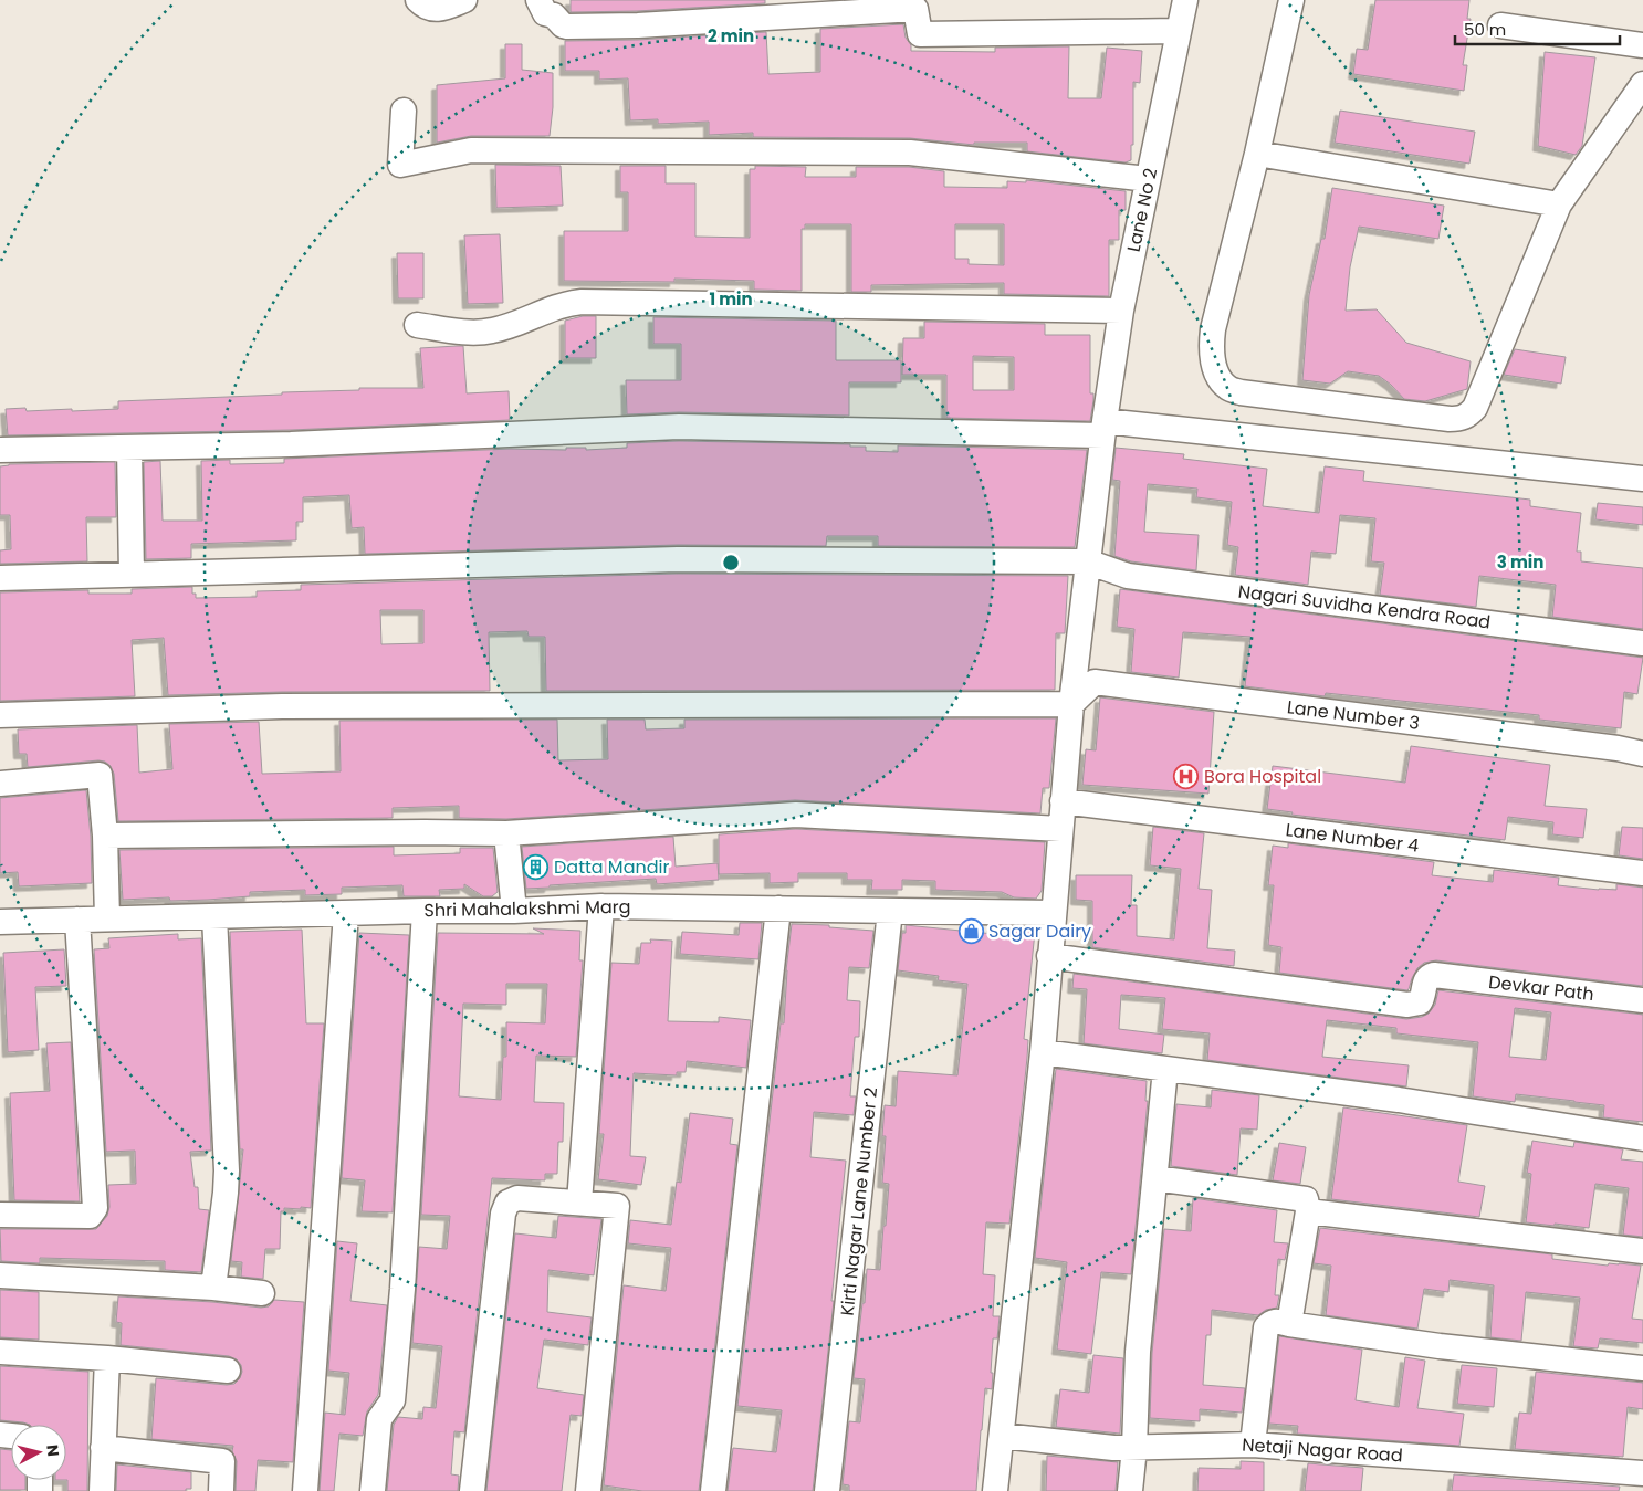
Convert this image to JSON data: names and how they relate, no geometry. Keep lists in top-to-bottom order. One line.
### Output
{"streets":{"street":["Lane No 2","Nagari Suvidha Kendra Road","Lane Number 3","Lane Number 4","Shri Mahalakshmi Marg","Devkar Path","Kirti Nagar Lane Number 2","Netaji Nagar Road"]},"crossings":[["Lane No 2","Nagari Suvidha Kendra Road"],["Lane No 2","Lane Number 3"],["Lane No 2","Lane Number 4"],["Lane No 2","Shri Mahalakshmi Marg"],["Lane No 2","Devkar Path"],["Lane No 2","Netaji Nagar Road"],["Shri Mahalakshmi Marg","Kirti Nagar Lane Number 2"]],"places":{"hospital":["Bora Hospital"],"building":["Datta Mandir"],"shop":["Sagar Dairy"]},"scale_bar":"50 m","north":"right","rings":["2 min","1 min","3 min"]}
